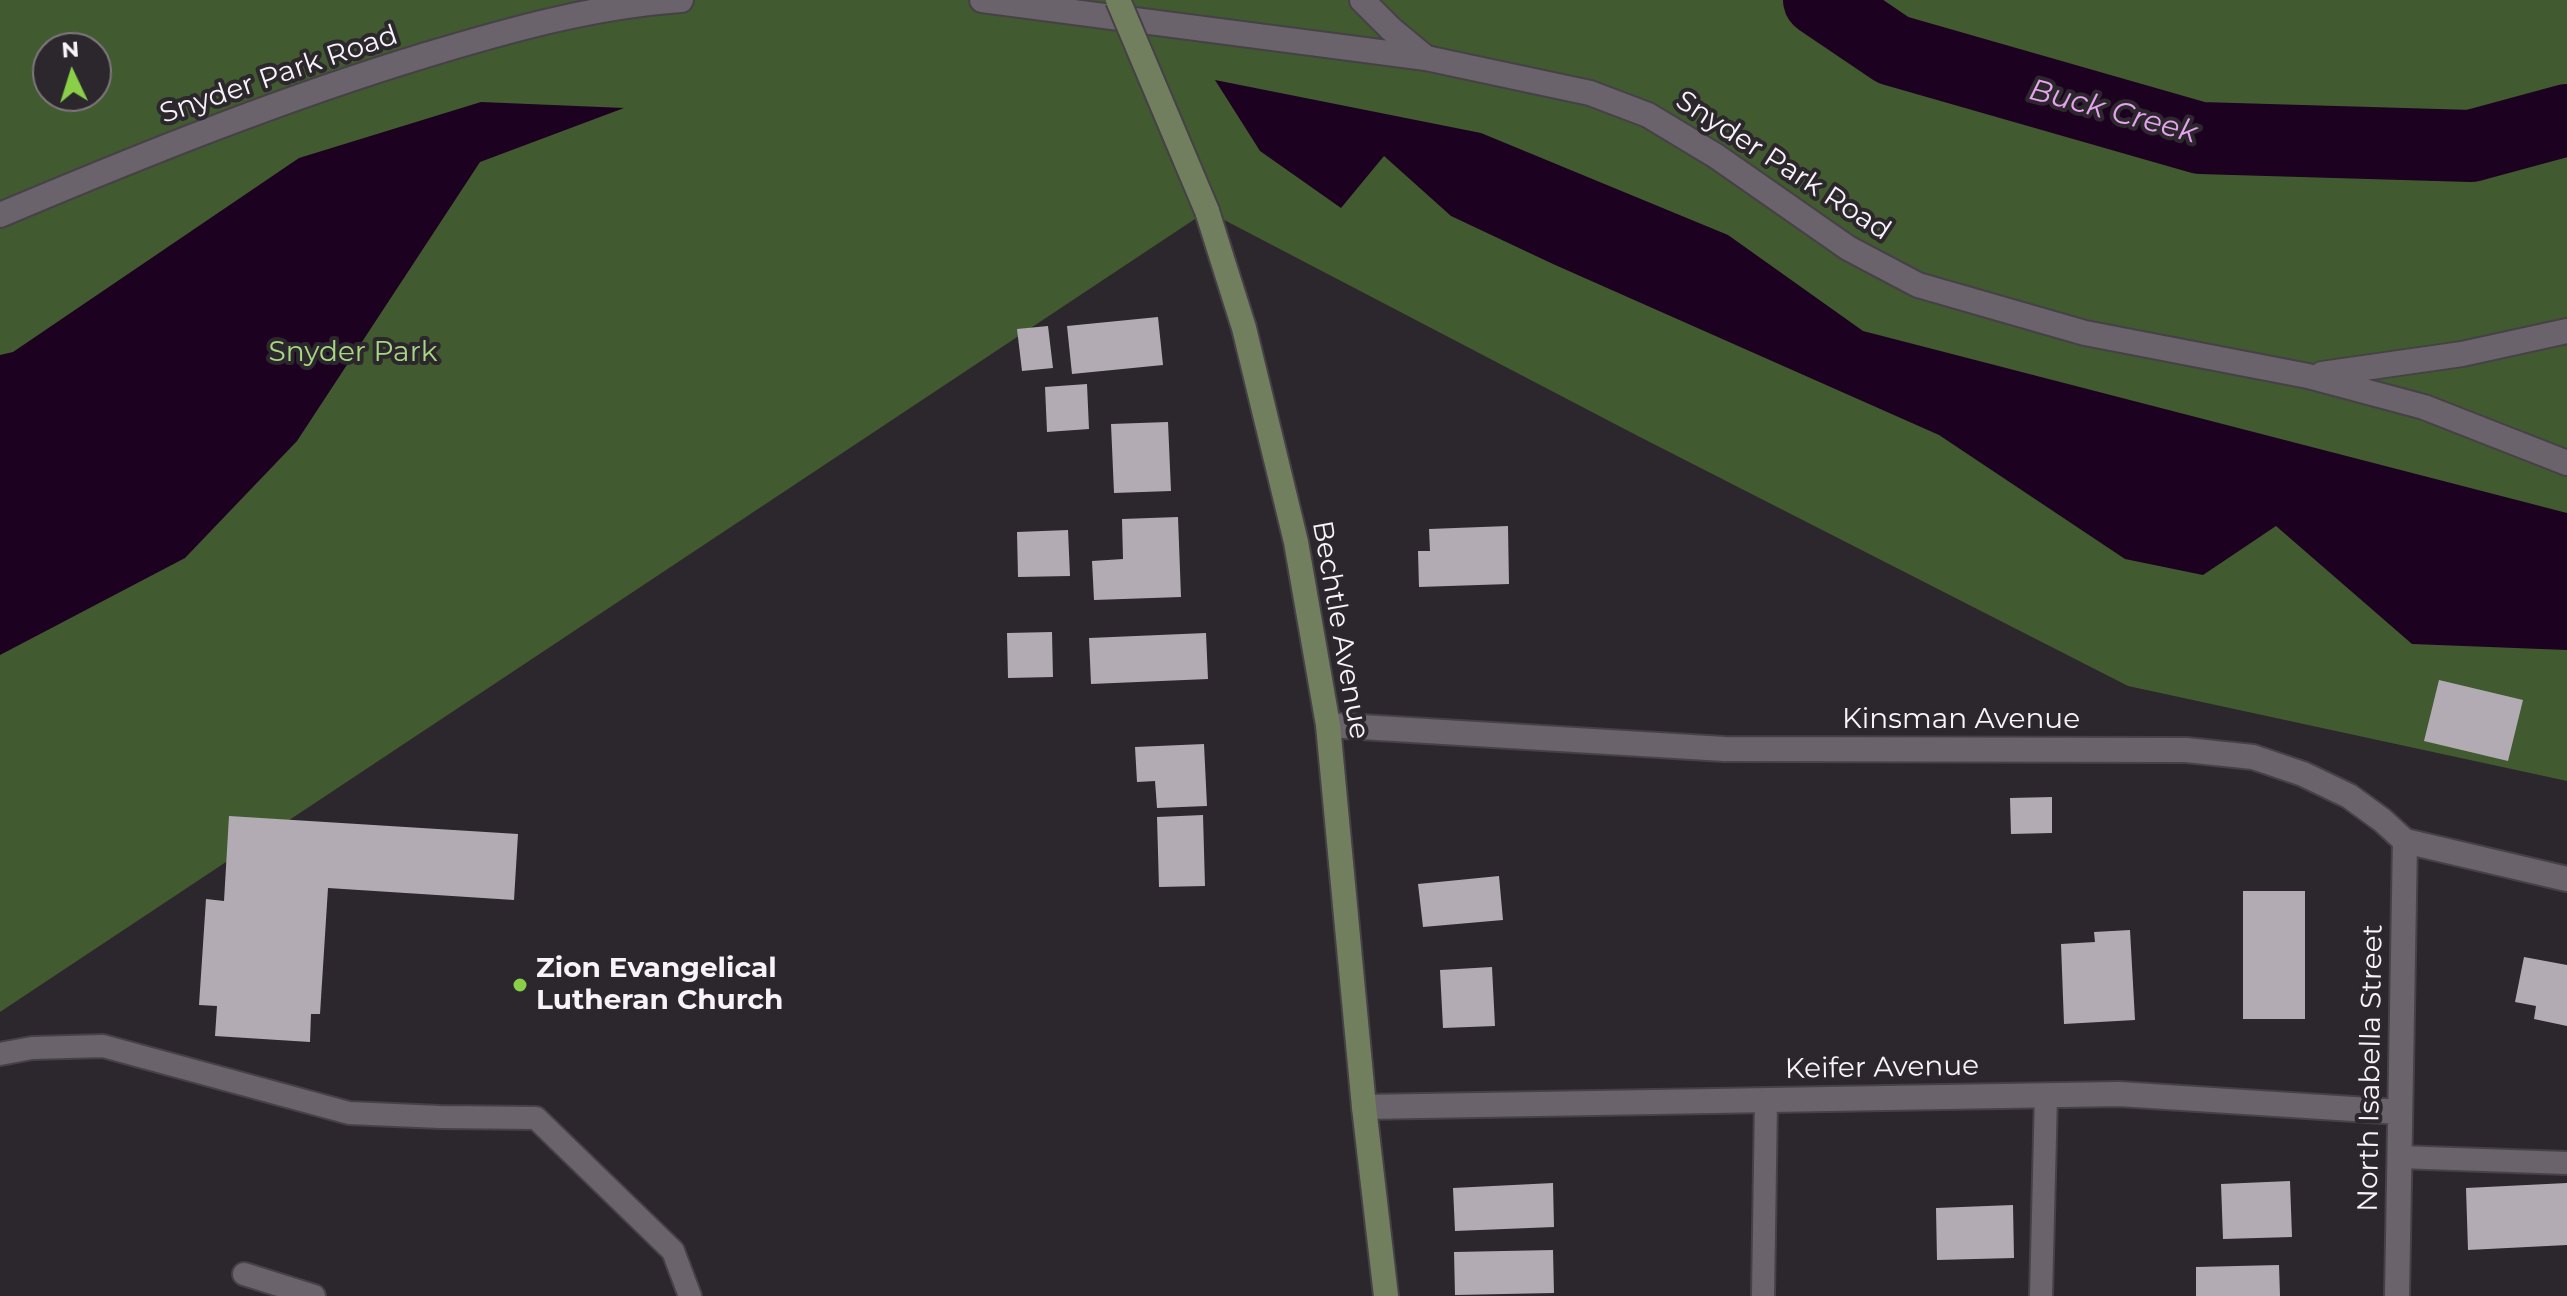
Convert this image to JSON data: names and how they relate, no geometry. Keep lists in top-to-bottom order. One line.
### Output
{"streets":{"main road":["Bechtle Avenue"],"street":["Snyder Park Road","Kinsman Avenue","Keifer Avenue","North Isabella Street"]},"crossings":[["Bechtle Avenue","Kinsman Avenue"],["Bechtle Avenue","Keifer Avenue"],["Kinsman Avenue","North Isabella Street"],["Keifer Avenue","North Isabella Street"]],"water":["Buck Creek"],"parks":["Snyder Park"],"places":["Zion Evangelical Lutheran Church"],"north":"top"}
